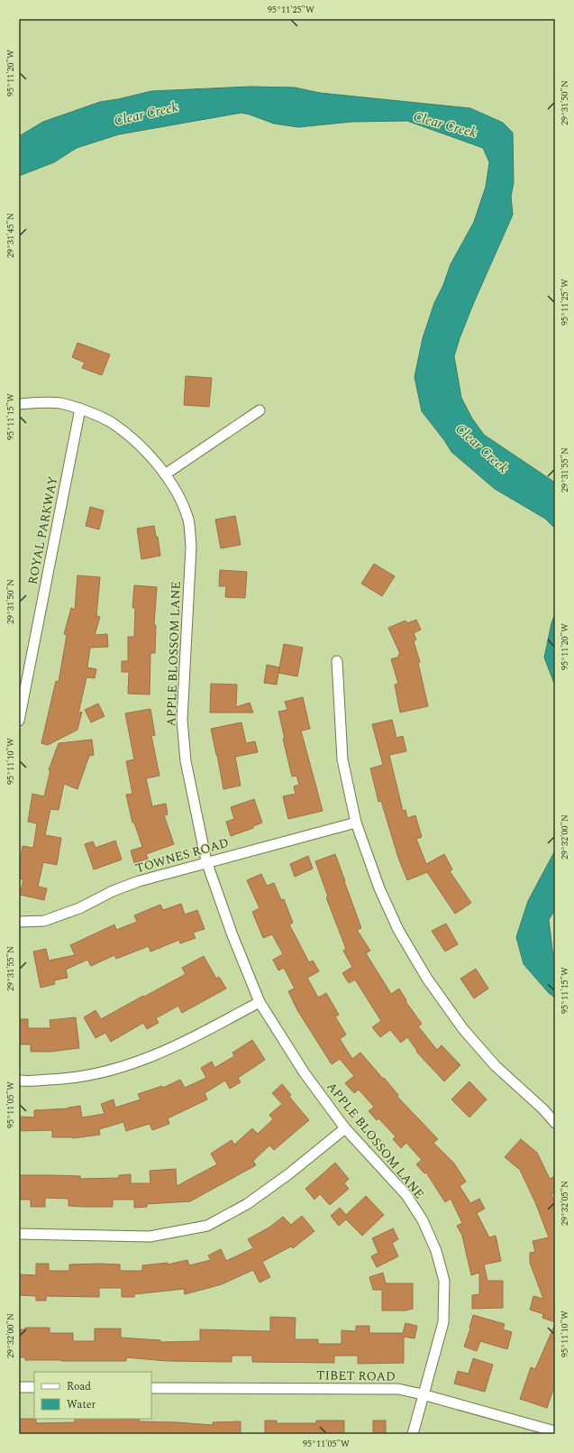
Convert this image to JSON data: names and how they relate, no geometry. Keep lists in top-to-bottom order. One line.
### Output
{"streets":{"street":["ROYAL PARKWAY","APPLE BLOSSOM LANE","TOWNES ROAD","TIBET ROAD"]},"crossings":[["ROYAL PARKWAY","APPLE BLOSSOM LANE"],["APPLE BLOSSOM LANE","TOWNES ROAD"],["APPLE BLOSSOM LANE","TIBET ROAD"]],"water":["Clear Creek"],"legend":["Road","Water"],"coordinates":["95°11'25\"W","95°11'20\"W","29°31'50\"N","29°31'45\"N","95°11'15\"W","29°31'55\"N","95°11'10\"W","29°32'00\"N","95°11'05\"W","29°32'05\"N"]}
